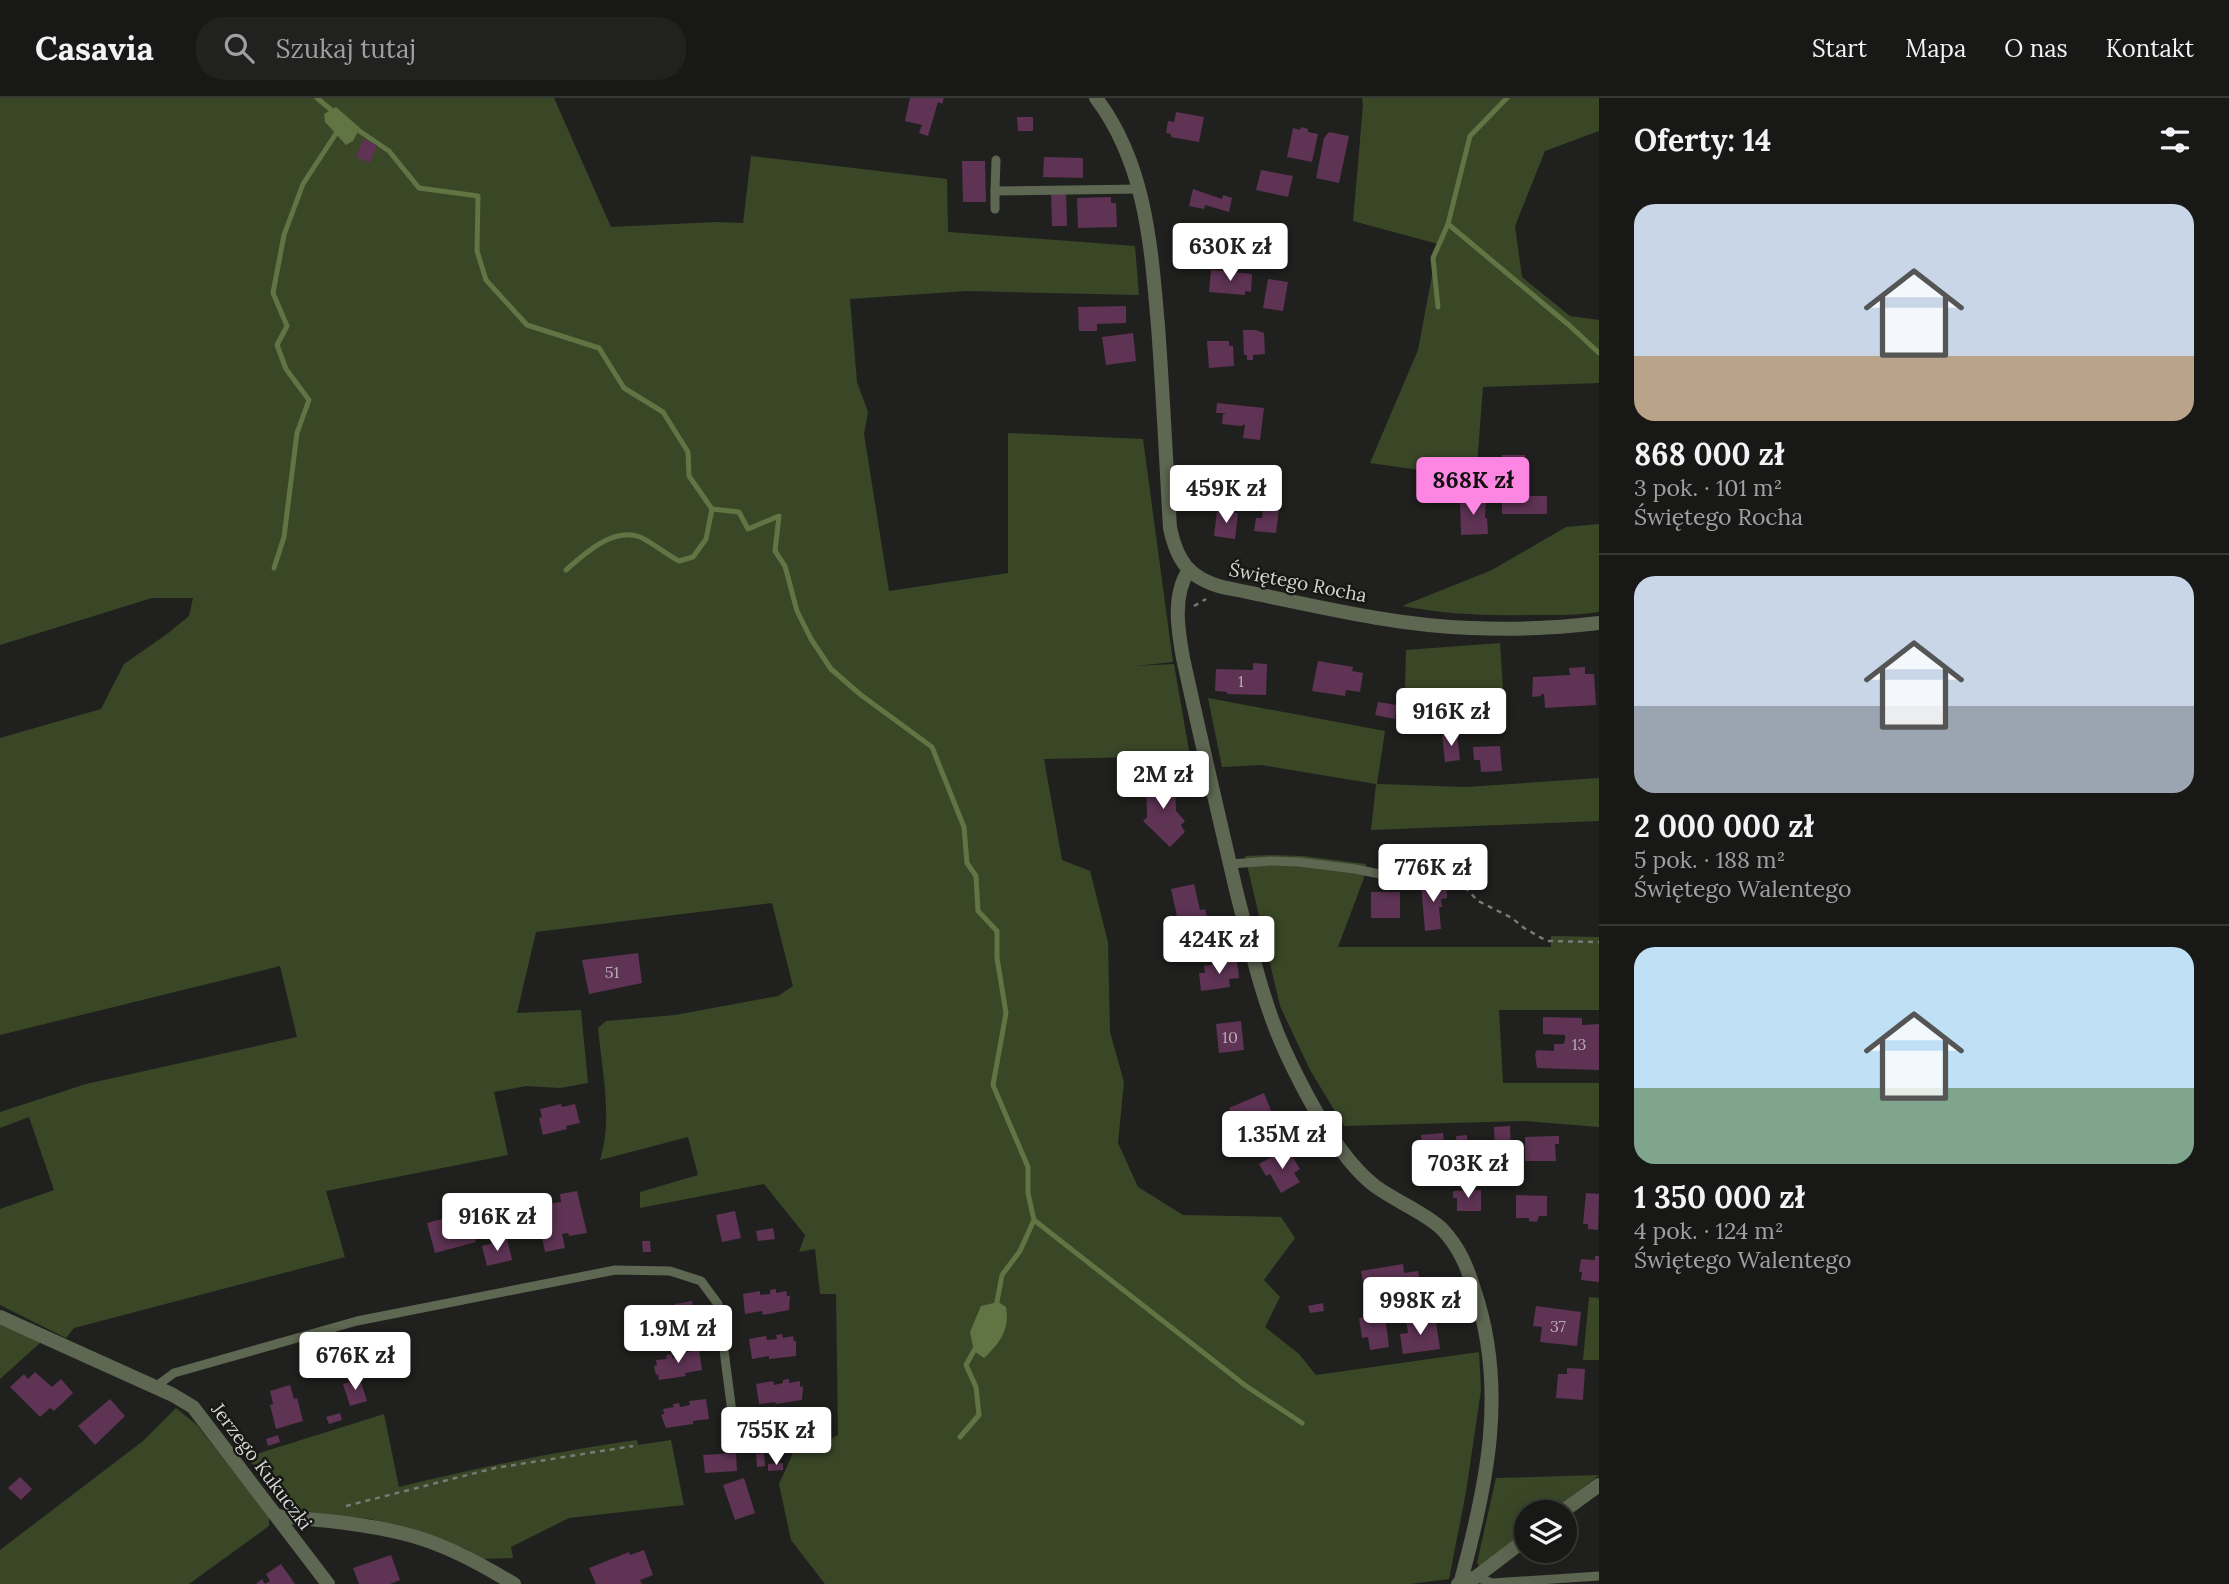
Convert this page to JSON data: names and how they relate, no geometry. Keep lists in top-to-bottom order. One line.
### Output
{"streets":{"street":["Świętego Rocha","Jerzego Kukuczki"]},"house_numbers":["1","51","10","13","37"],"page":{"header":"Casavia","search":"Szukaj tutaj","nav":["Start","Mapa","O nas","Kontakt"],"heading":"Oferty: 14","list":[{"name":"868 000 zł","note":"3 pok. · 101 m² · Świętego Rocha"},{"name":"2 000 000 zł","note":"5 pok. · 188 m² · Świętego Walentego"},{"name":"1 350 000 zł","note":"4 pok. · 124 m² · Świętego Walentego"}],"price":["630K zł","868K zł","459K zł","916K zł","2M zł","776K zł","424K zł","1.35M zł","703K zł","916K zł","998K zł","1.9M zł","676K zł","755K zł"]}}
